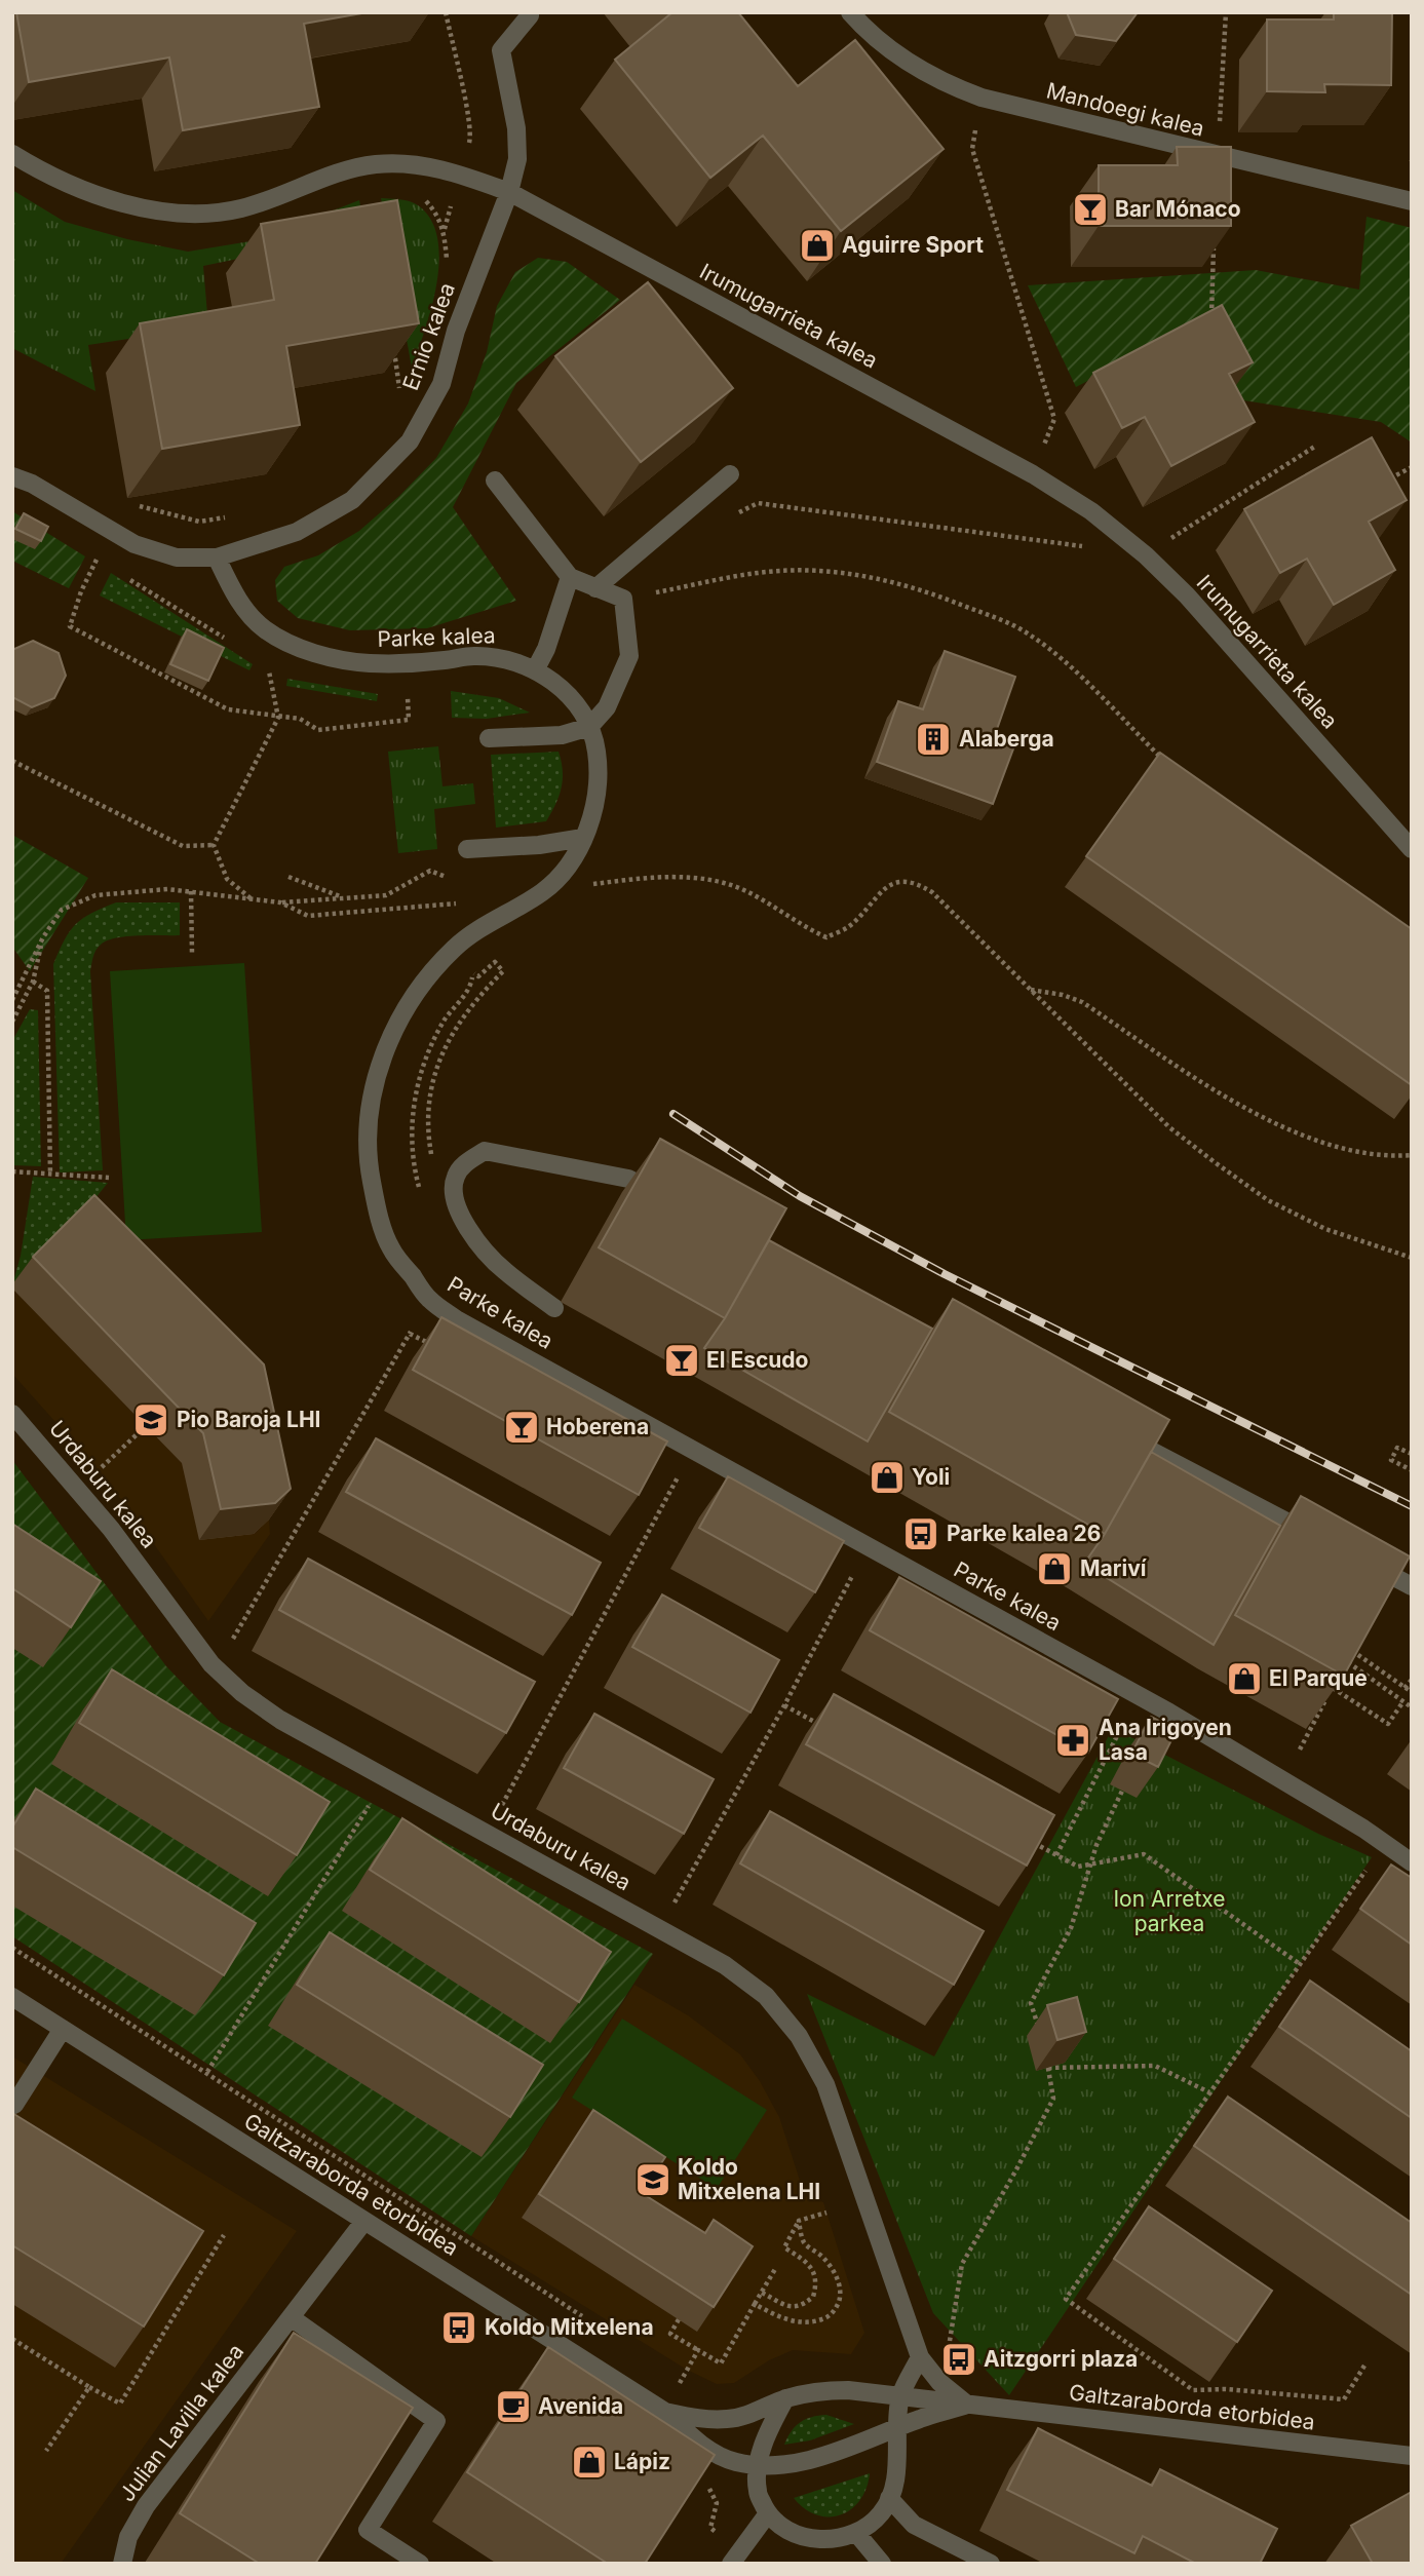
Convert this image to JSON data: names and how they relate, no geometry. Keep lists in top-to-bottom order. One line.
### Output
{"streets":{"street":["Mandoegi kalea","Irumugarrieta kalea","Ernio kalea","Parke kalea","Urdaburu kalea","Galtzaraborda etorbidea","Julian Lavilla kalea"]},"crossings":[["Irumugarrieta kalea","Ernio kalea"],["Ernio kalea","Parke kalea"],["Urdaburu kalea","Galtzaraborda etorbidea"],["Galtzaraborda etorbidea","Julian Lavilla kalea"]],"parks":["Ion Arretxe parkea"],"places":{"bar":["Bar Mónaco","El Escudo","Hoberena"],"shop":["Aguirre Sport","Yoli","Mariví","El Parque","Lápiz"],"building":["Alaberga"],"school or university":["Pio Baroja LHI","Koldo Mitxelena LHI"],"bus stop":["Parke kalea 26","Koldo Mitxelena","Aitzgorri plaza"],"pharmacy":["Ana Irigoyen Lasa"],"cafe":["Avenida"]}}
